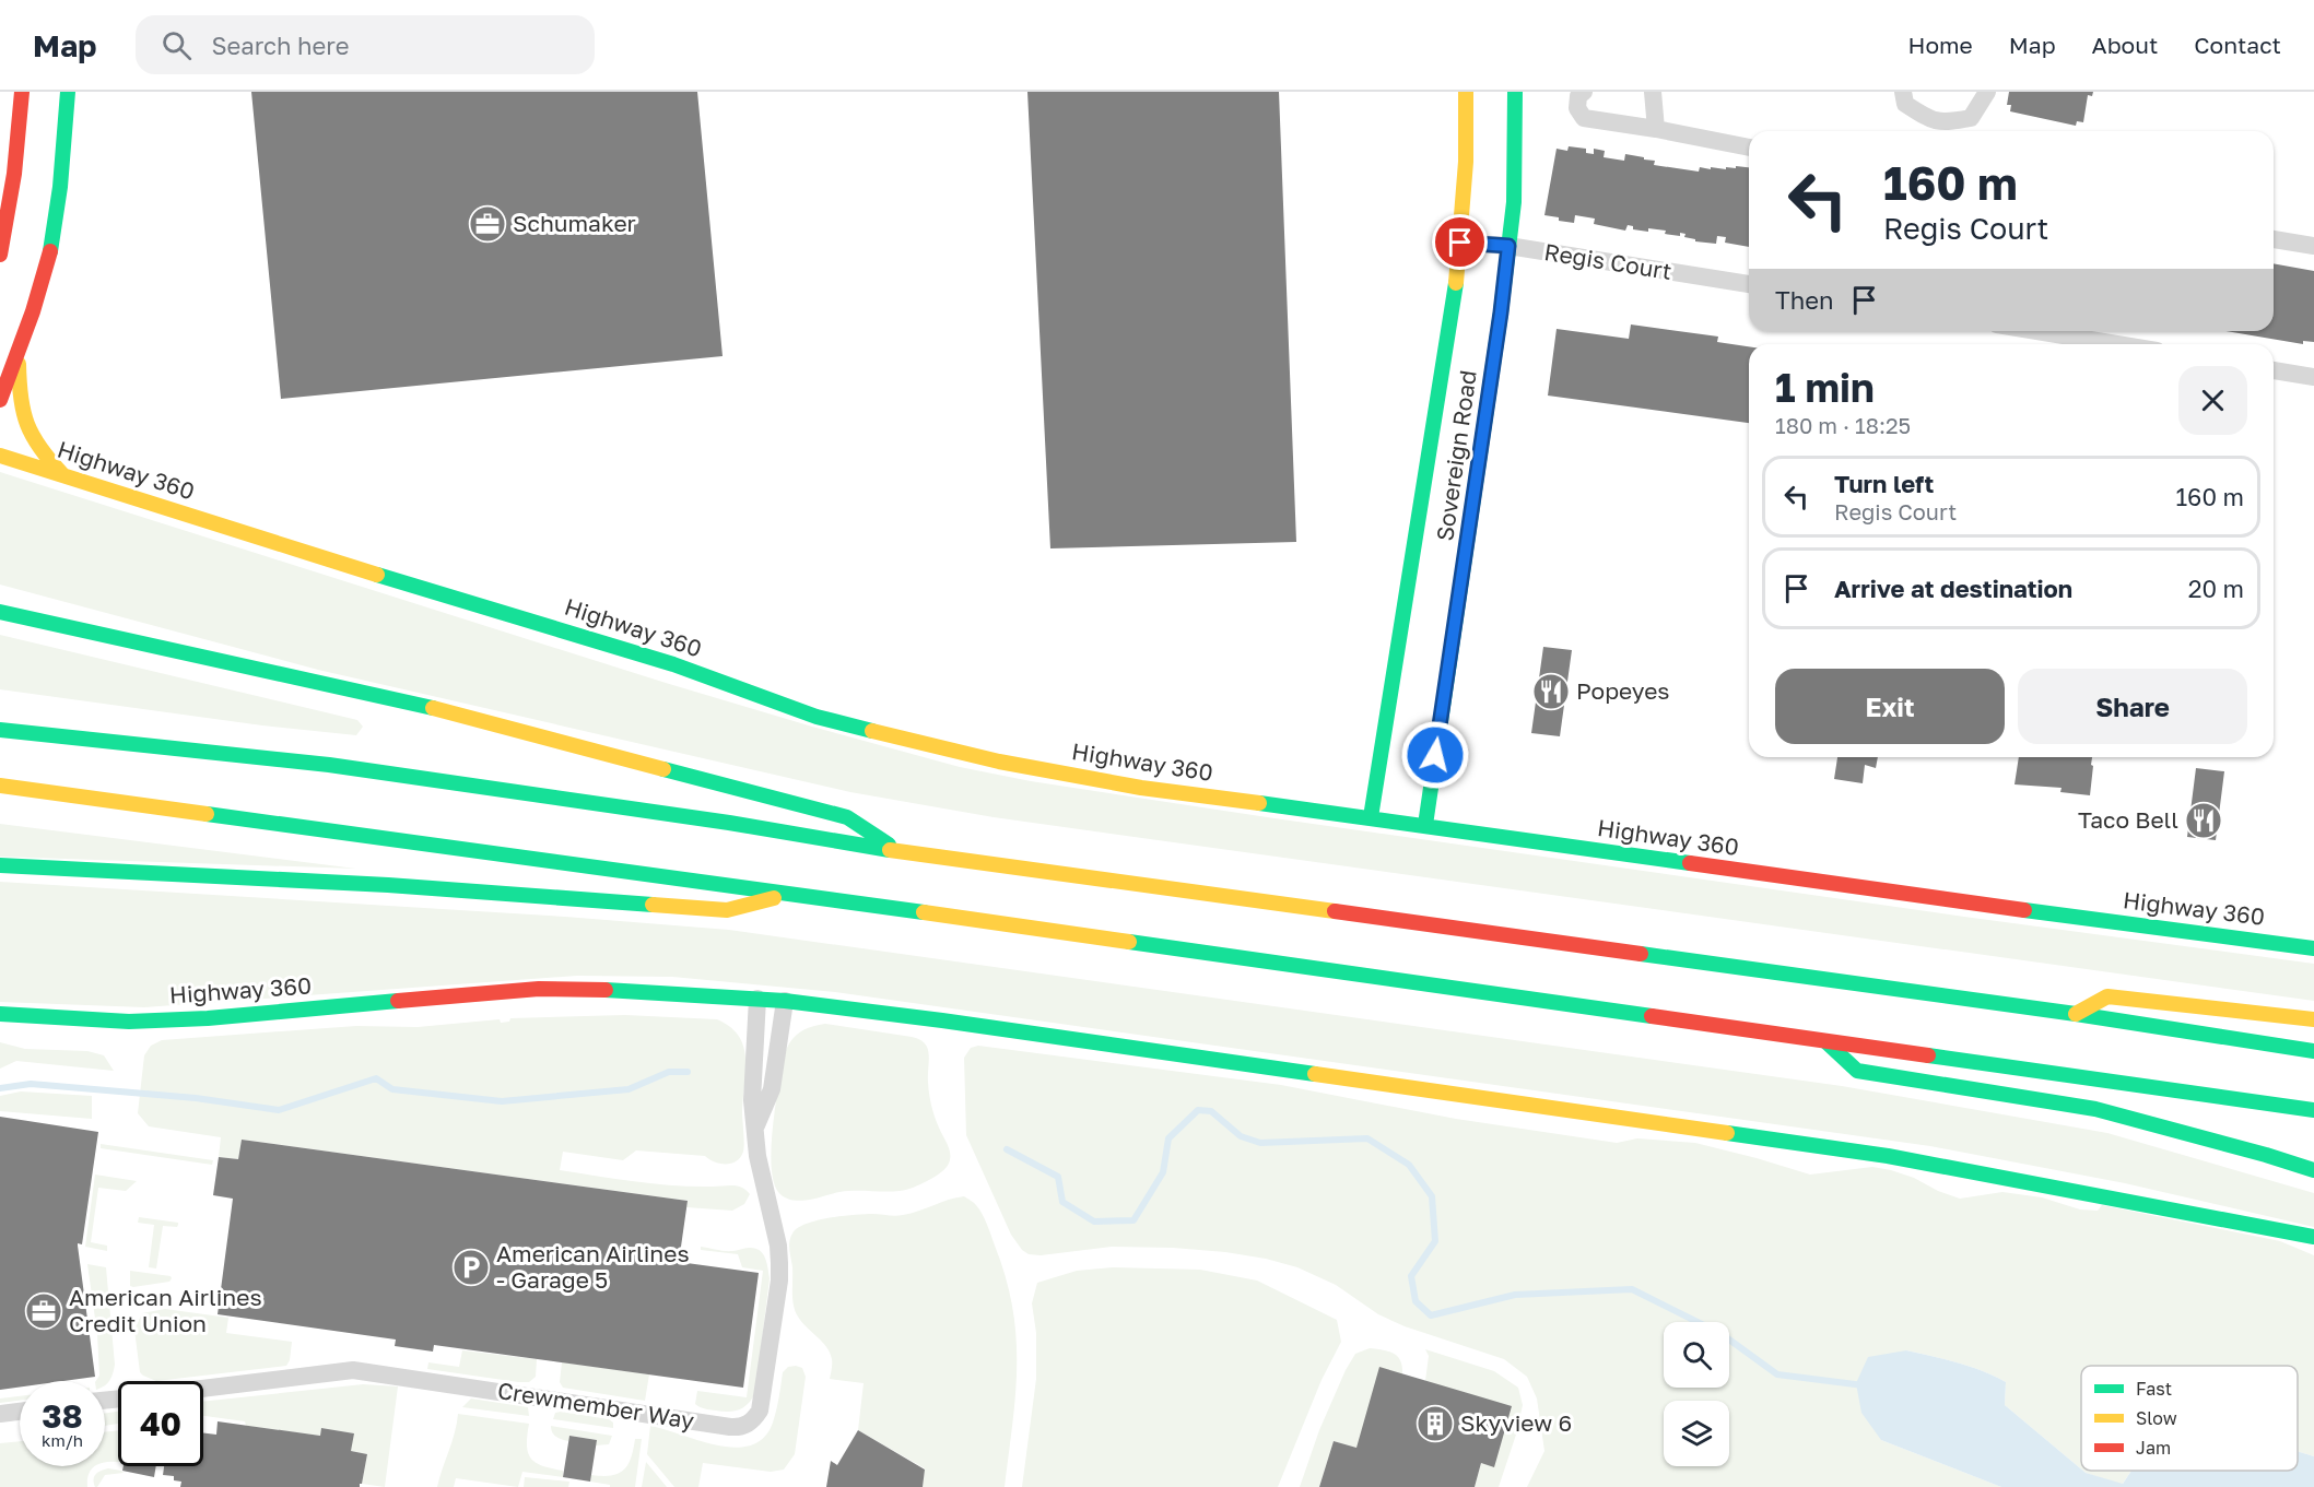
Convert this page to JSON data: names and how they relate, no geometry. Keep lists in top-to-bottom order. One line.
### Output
{"streets":{"main road":["Sovereign Road","Highway 360"],"street":["Regis Court","Crewmember Way"]},"crossings":[["Regis Court","Sovereign Road"],["Sovereign Road","Highway 360"],["Highway 360","Crewmember Way"]],"places":{"office":["Schumaker","American Airlines Credit Union"],"restaurant":["Popeyes","Taco Bell"],"parking":["American Airlines - Garage 5"],"building":["Skyview 6"]},"legend":["Fast","Slow","Jam"],"page":{"header":"Map","search":"Search here","nav":["Home","Map","About","Contact"],"turn":["160 m","Regis Court"],"then":"Then","heading":["1 min","180 m · 18:25"],"list":[{"name":"Turn left","note":"Regis Court","value":"160 m"},{"name":"Arrive at destination","value":"20 m"}],"buttons":["Exit","Share"],"speed":"38 km/h","limit":"40"}}
